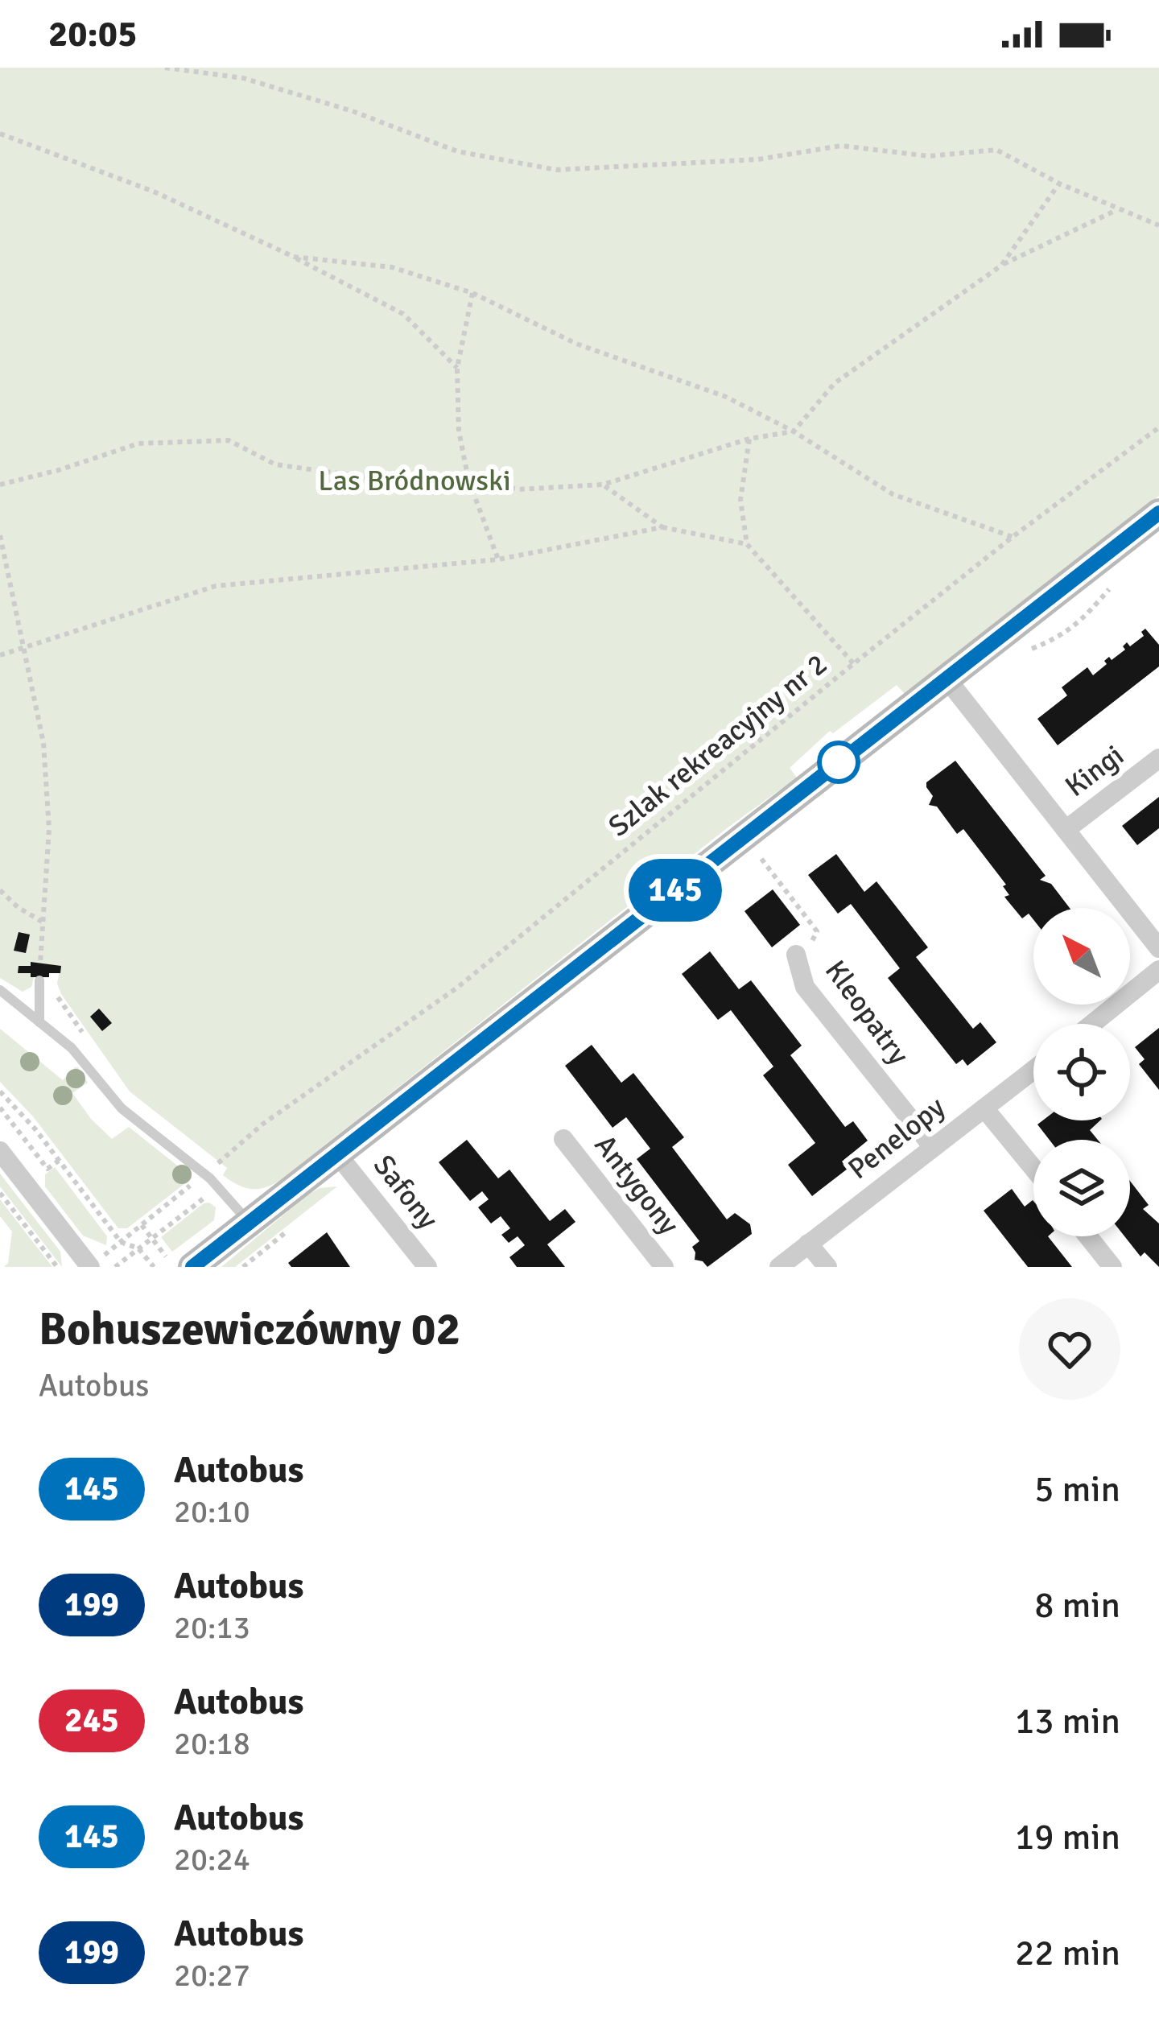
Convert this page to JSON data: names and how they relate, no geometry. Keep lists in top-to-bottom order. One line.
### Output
{"streets":{"street":["Kingi","Kleopatry","Penelopy","Antygony","Safony"],"path":["Szlak rekreacyjny nr 2"]},"crossings":[["Kleopatry","Penelopy"]],"parks":["Las Bródnowski"],"lines":["bus line 145"],"north":"top left","page":{"status":"20:05","on_map":"145","heading":["Bohuszewiczówny 02","Autobus"],"list":[{"mark":"145","name":"Autobus","note":"20:10","value":"5 min"},{"mark":"199","name":"Autobus","note":"20:13","value":"8 min"},{"mark":"245","name":"Autobus","note":"20:18","value":"13 min"},{"mark":"145","name":"Autobus","note":"20:24","value":"19 min"},{"mark":"199","name":"Autobus","note":"20:27","value":"22 min"}]}}
